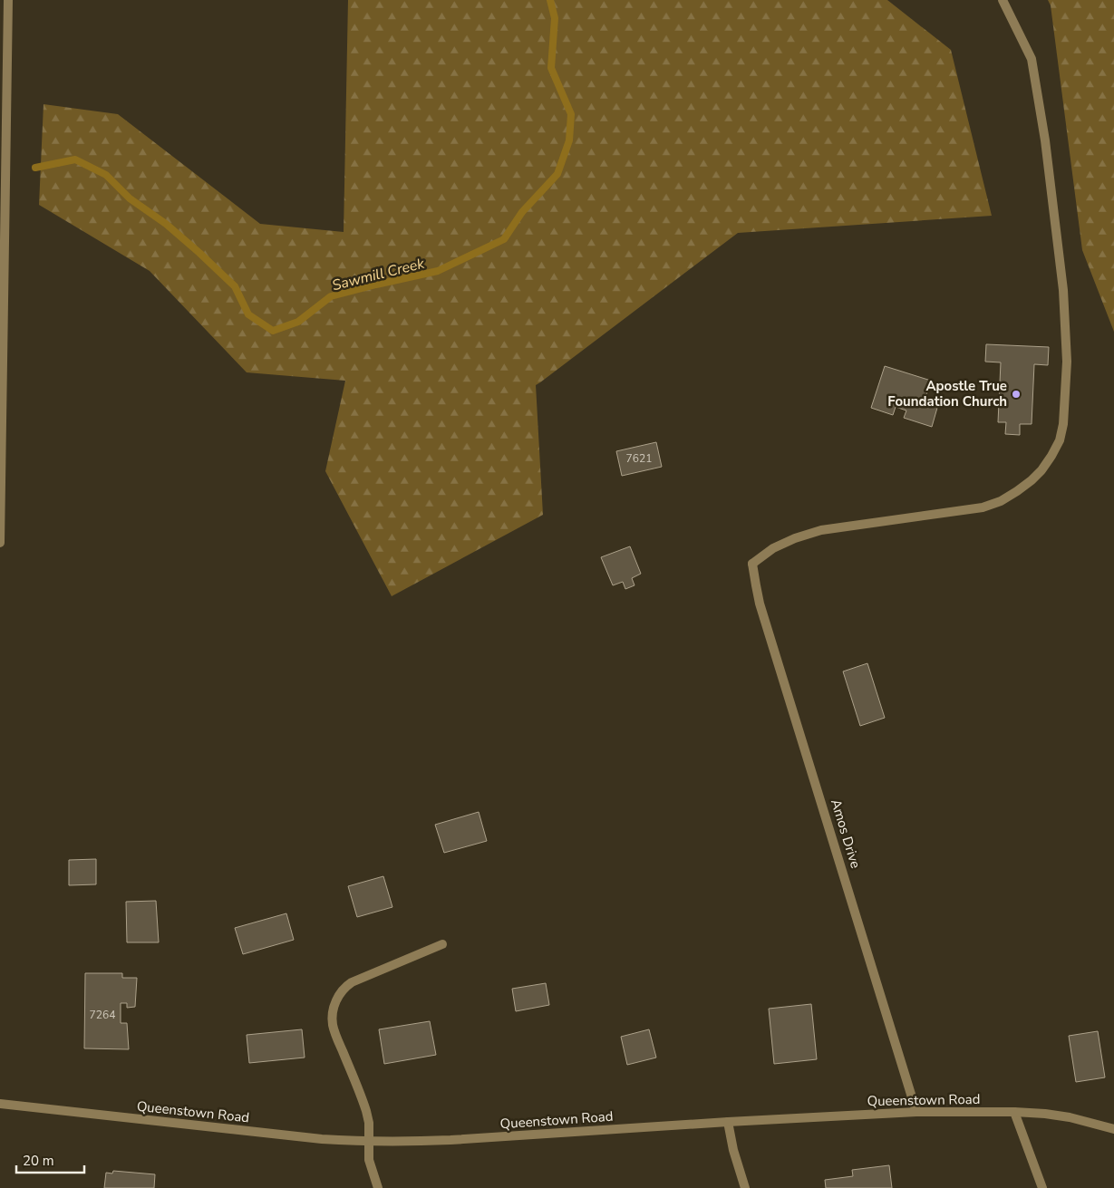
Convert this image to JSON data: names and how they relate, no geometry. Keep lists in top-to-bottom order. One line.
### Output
{"streets":{"street":["Amos Drive","Queenstown Road"]},"crossings":[["Amos Drive","Queenstown Road"]],"water":["Sawmill Creek"],"places":["Apostle True Foundation Church"],"house_numbers":["7621","7264"],"scale_bar":"20 m"}
